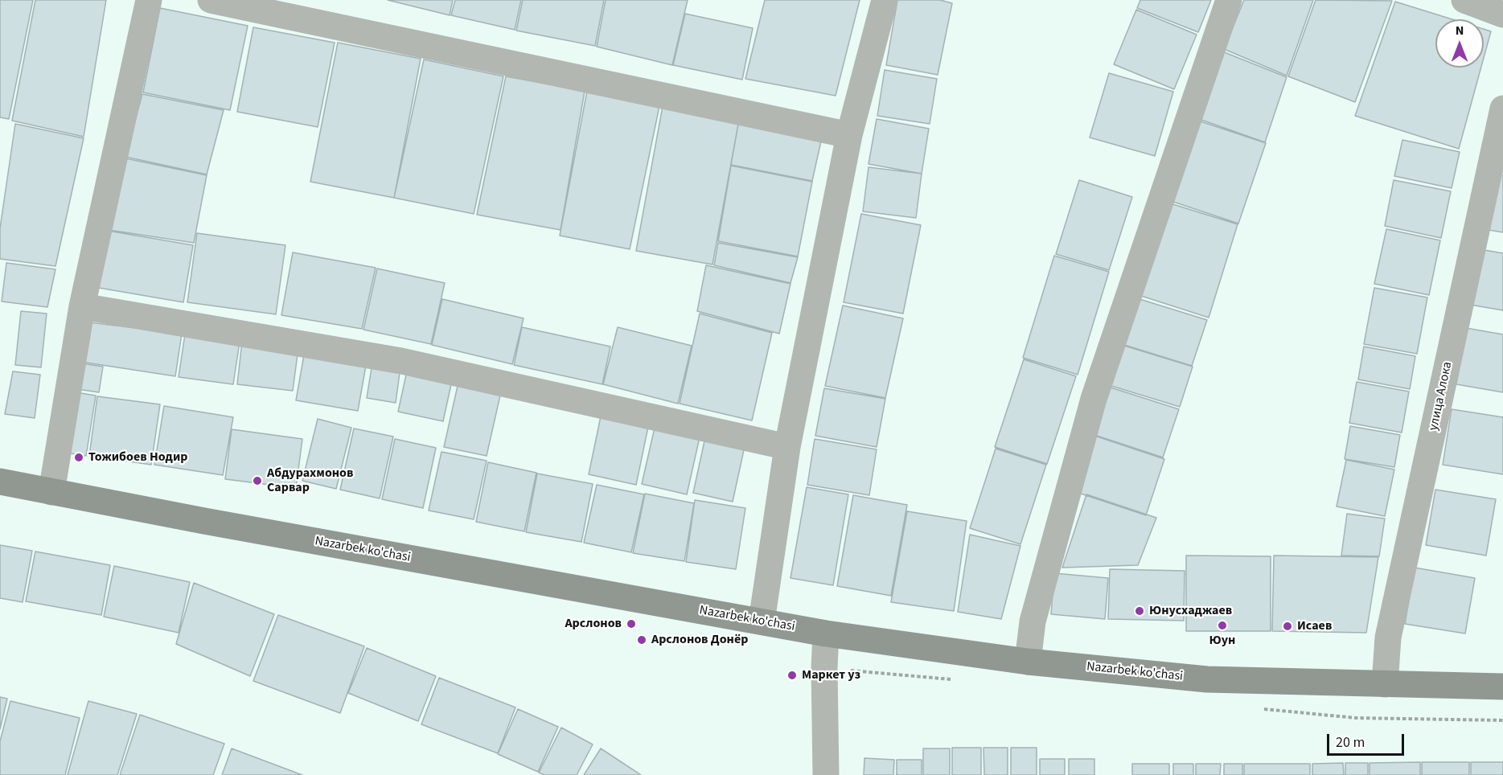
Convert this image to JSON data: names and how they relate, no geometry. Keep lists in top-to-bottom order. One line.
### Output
{"streets":{"main road":["Nazarbek ko'chasi"],"street":["улица Алока"]},"crossings":[["улица Алока","Nazarbek ko'chasi"]],"places":["Тожибоев Нодир","Абдурахмонов Сарвар","Юнусхаджаев","Арслонов","Юун","Исаев","Арслонов Донёр","Маркет уз"],"scale_bar":"20 m","north":"top"}
